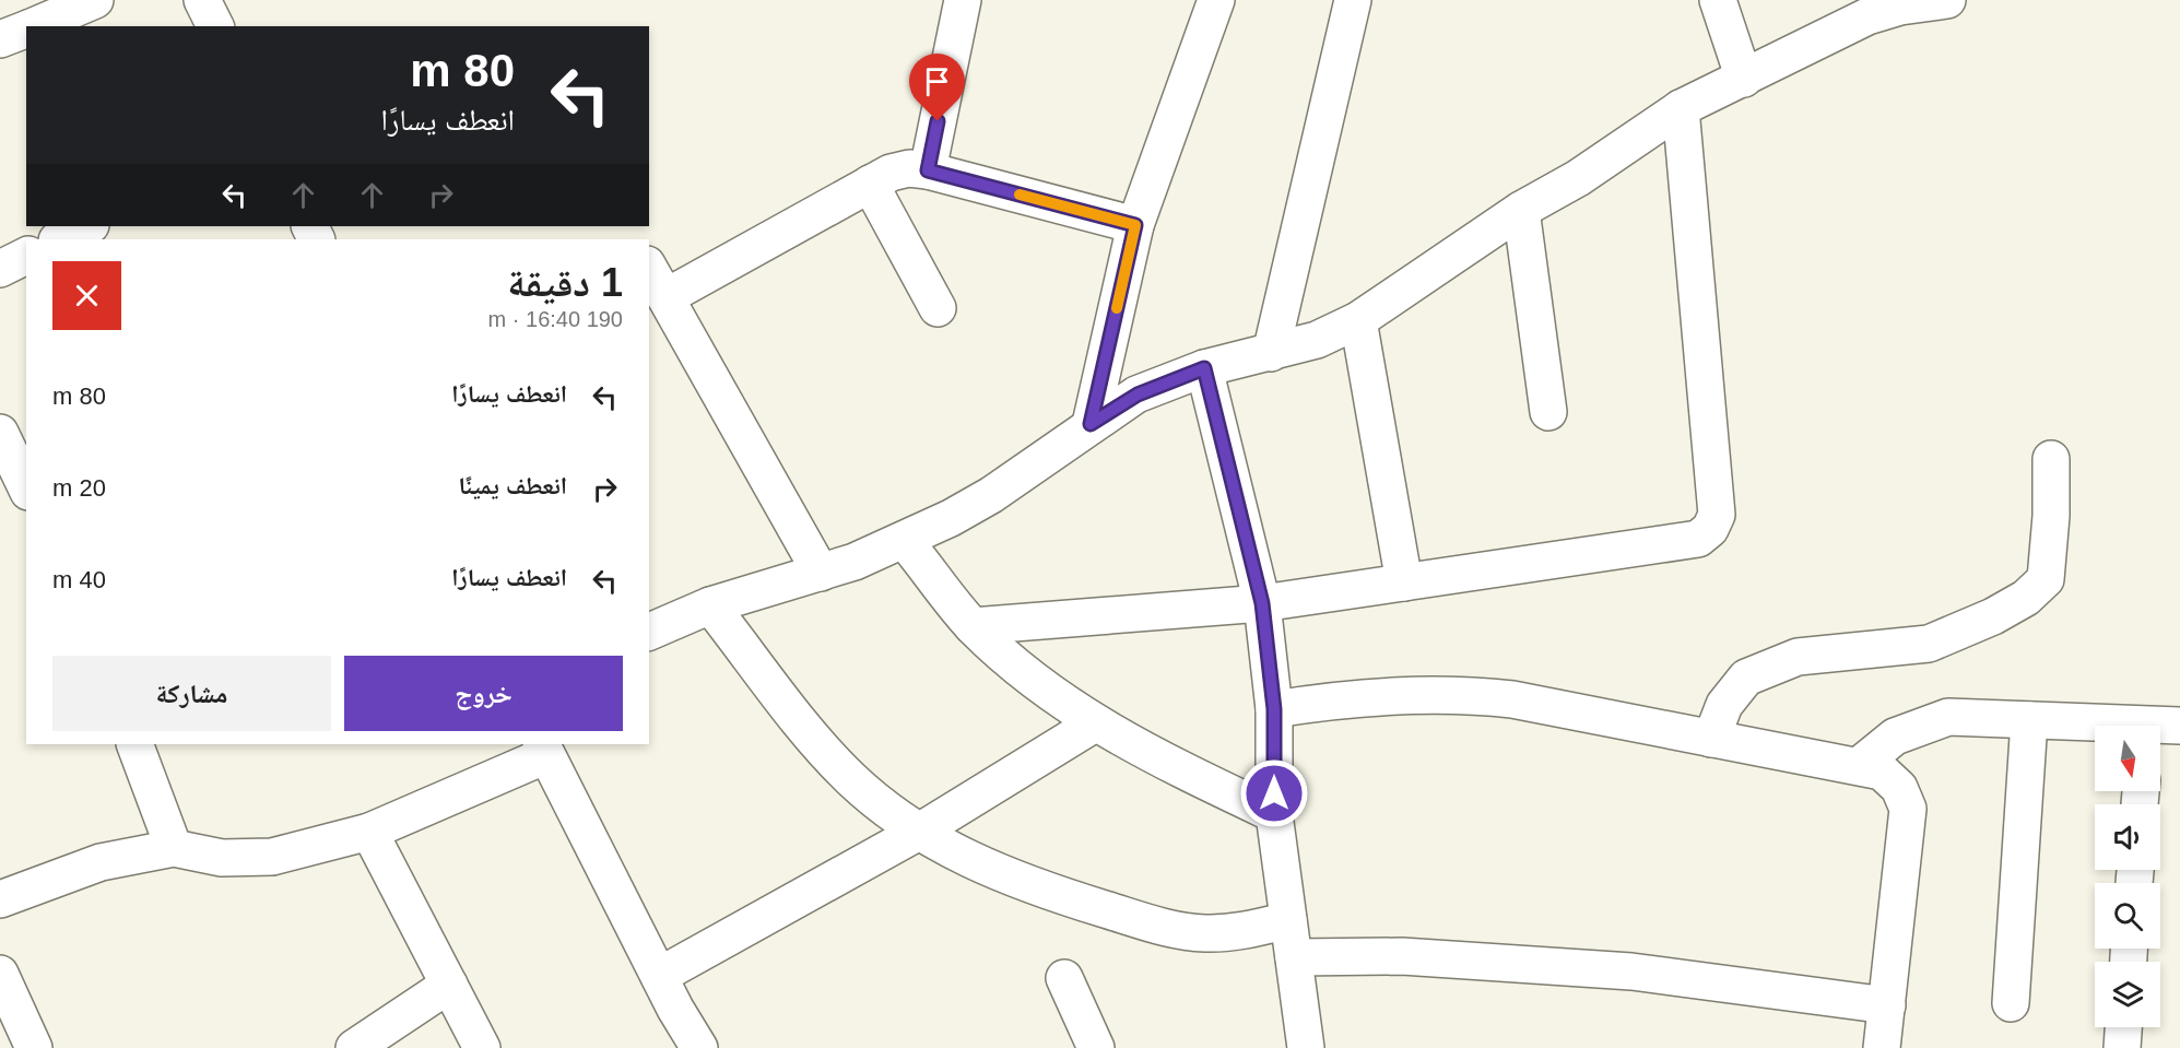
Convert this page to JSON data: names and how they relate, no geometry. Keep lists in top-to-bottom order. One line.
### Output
{"north":"bottom","page":{"turn":["80 m","انعطف يسارًا"],"heading":["1 دقيقة","190 m · 16:40"],"list":[{"name":"انعطف يسارًا","value":"80 m"},{"name":"انعطف يمينًا","value":"20 m"},{"name":"انعطف يسارًا","value":"40 m"}],"buttons":["خروج","مشاركة"]}}
